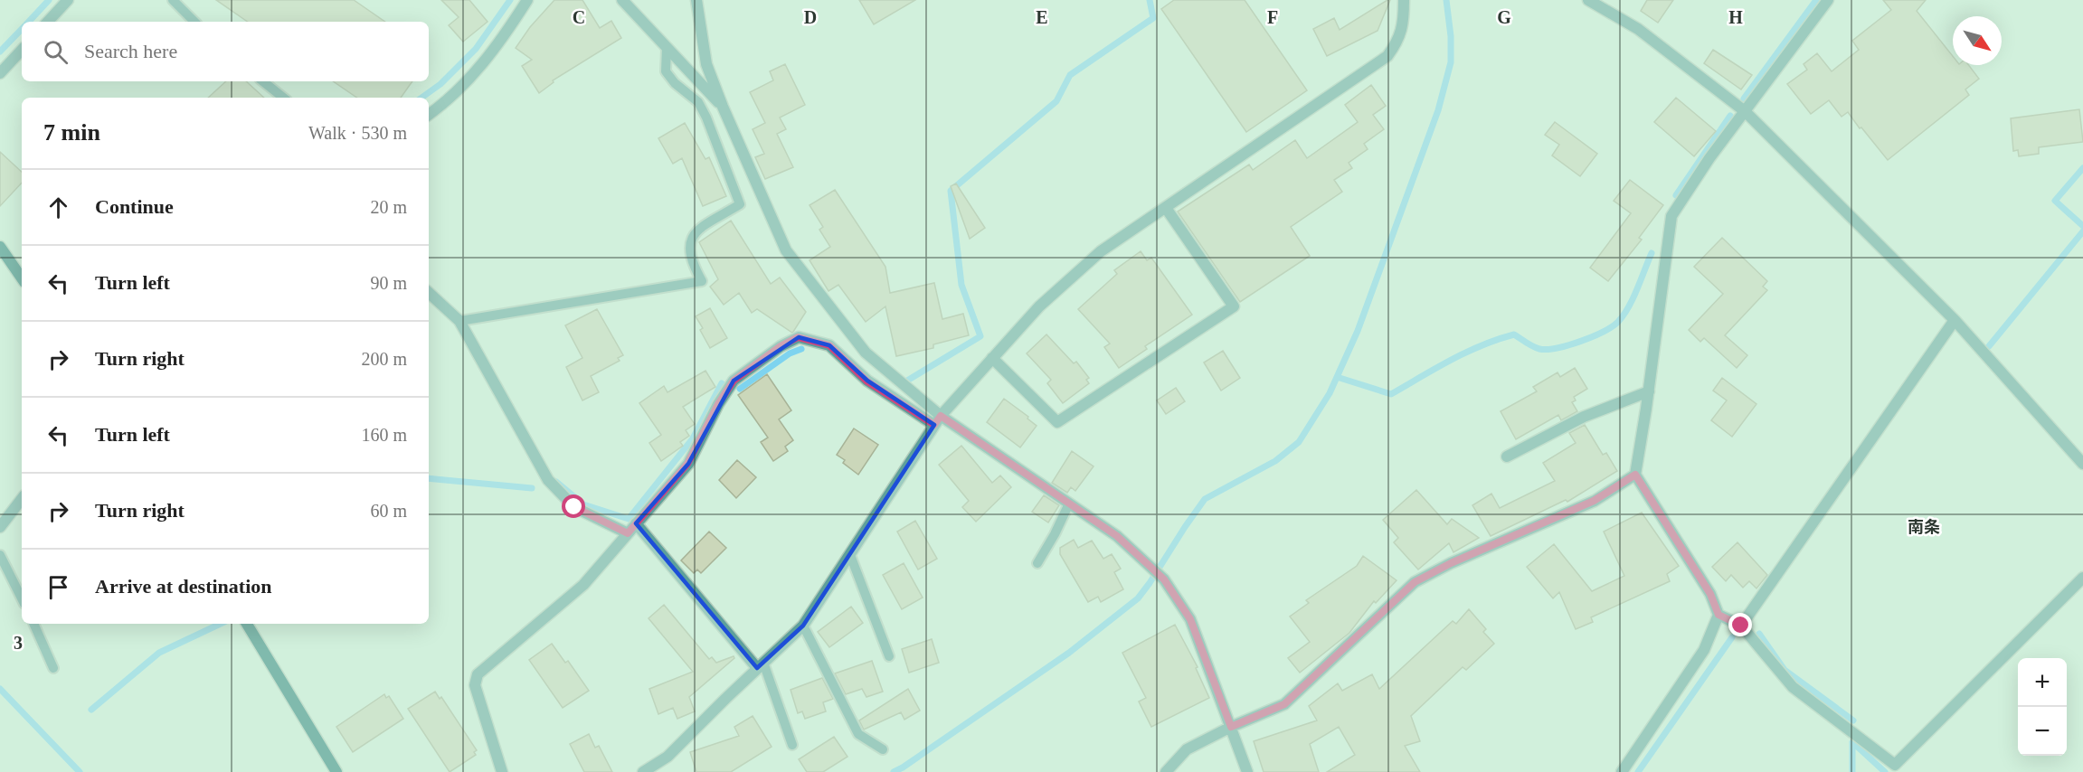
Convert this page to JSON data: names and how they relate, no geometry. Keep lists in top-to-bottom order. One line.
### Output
{"districts":["南条"],"north":"bottom right","page":{"search":"Search here","heading":["7 min","Walk · 530 m"],"list":[["Continue","20 m"],["Turn left","90 m"],["Turn right","200 m"],["Turn left","160 m"],["Turn right","60 m"],"Arrive at destination"],"map_buttons":["+","−"]},"grid":{"columns":["C","D","E","F","G","H"],"rows":["3"]}}
